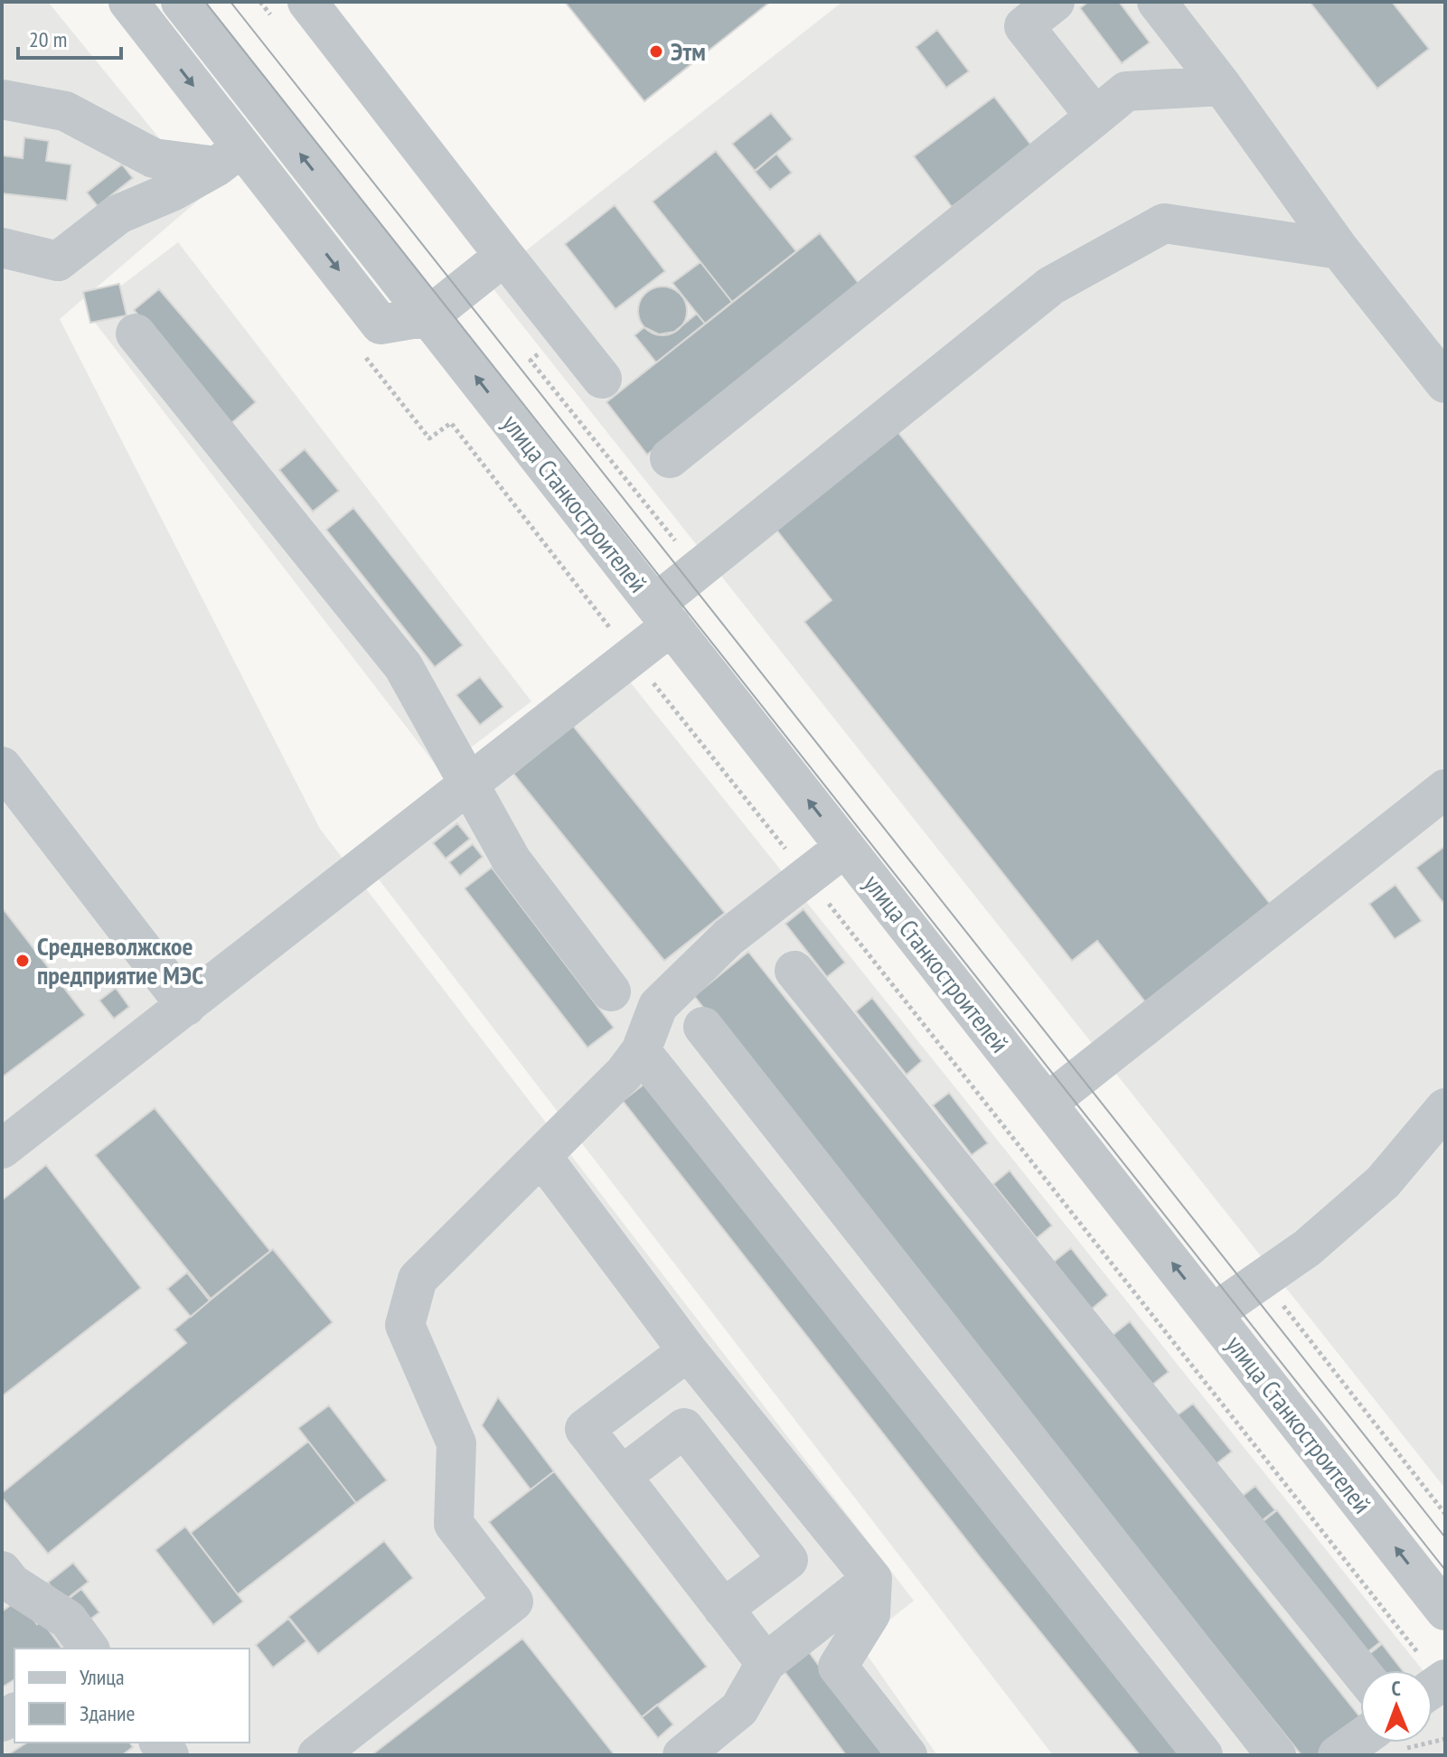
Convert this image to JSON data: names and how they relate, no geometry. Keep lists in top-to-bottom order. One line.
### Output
{"streets":{"street":["улица Станкостроителей"]},"places":["Этм","Средневолжское предприятие МЭС"],"legend":["Улица","Здание"],"scale_bar":"20 m","north":"top"}
